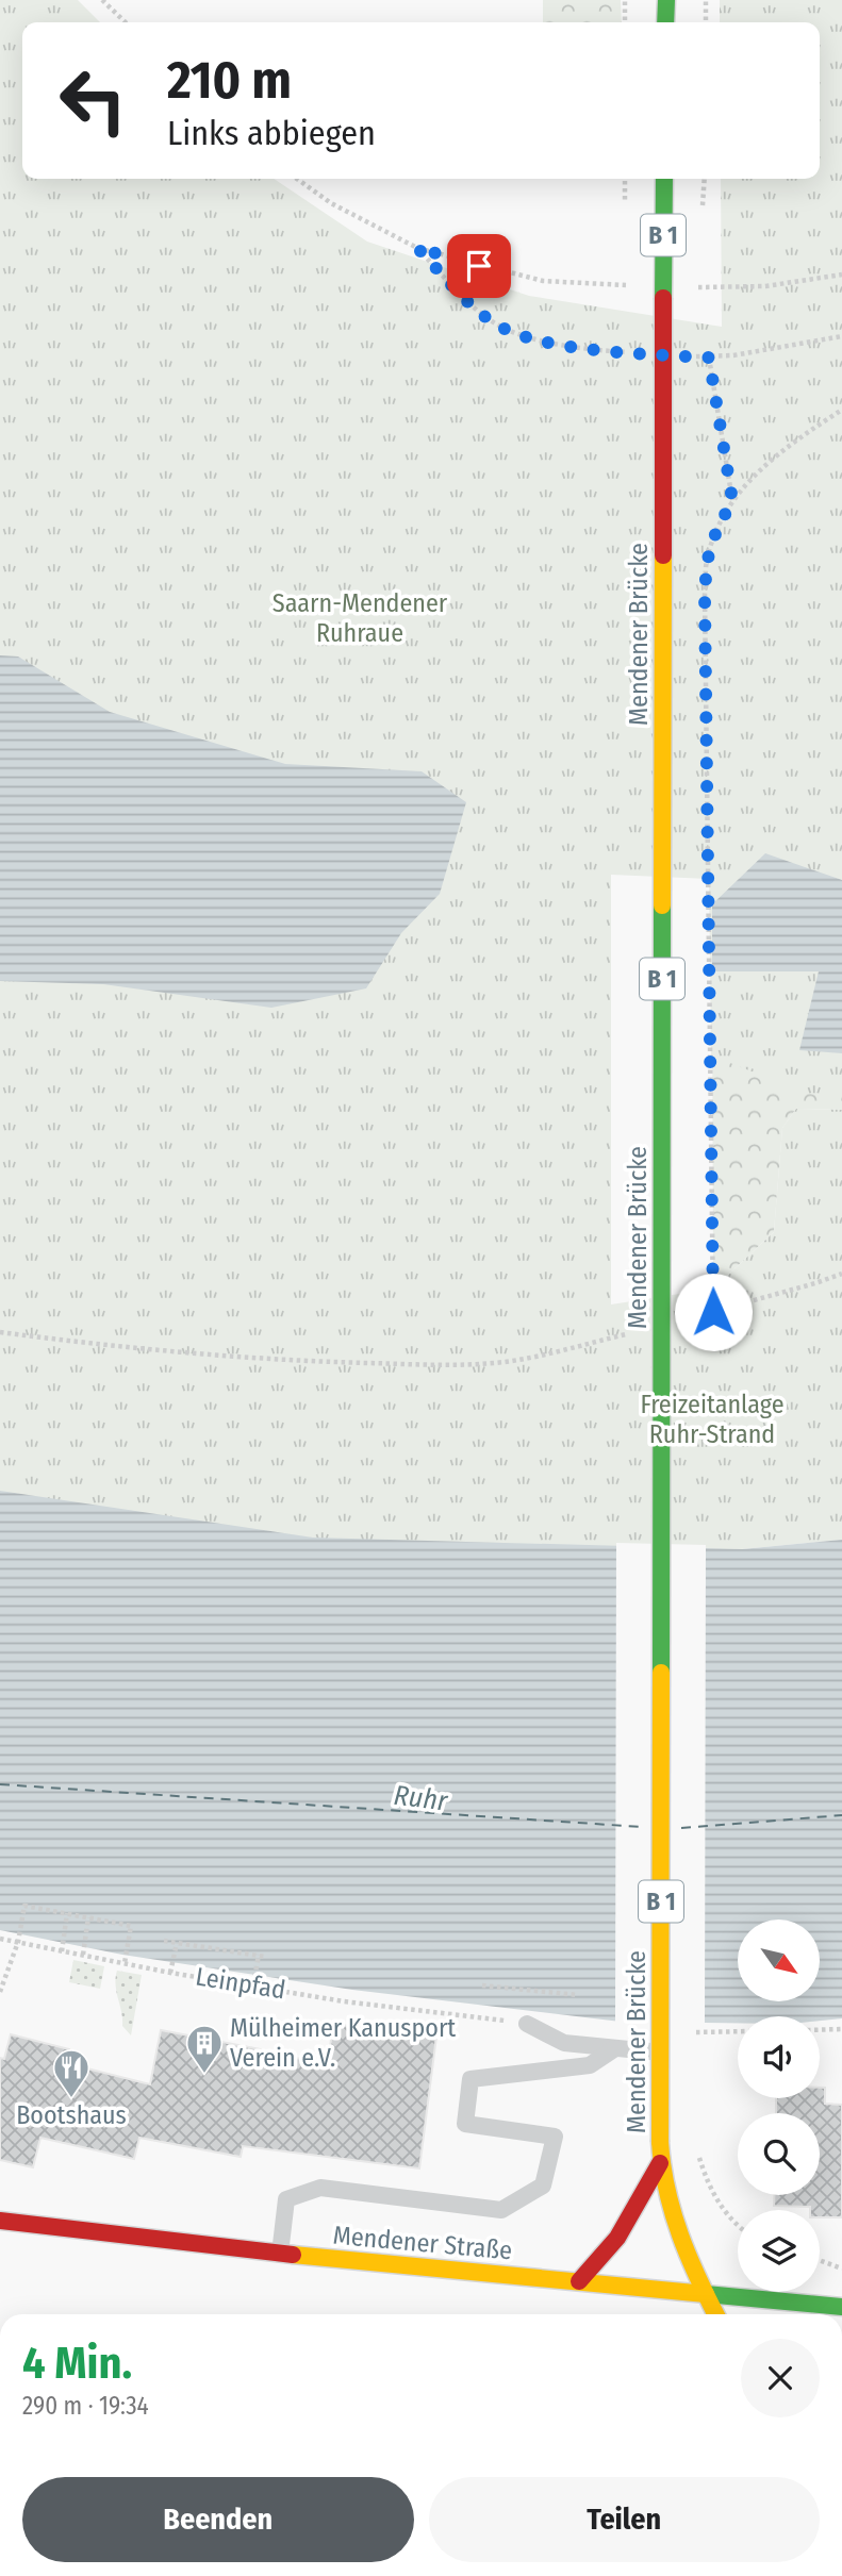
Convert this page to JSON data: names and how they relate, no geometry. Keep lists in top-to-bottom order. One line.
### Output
{"streets":{"main road":["B 1","Mendener Brücke","Mendener Straße"],"path":["Leinpfad"]},"crossings":[["B 1","Mendener Brücke"],["B 1","Mendener Straße"],["Mendener Brücke","Mendener Straße"]],"water":["Ruhr"],"parks":["Saarn-Mendener Ruhraue","Freizeitanlage Ruhr-Strand"],"places":{"building":["Mülheimer Kanusport Verein e.V."],"restaurant":["Bootshaus"]},"north":"bottom right","page":{"turn":["210 m","Links abbiegen"],"heading":["4 Min.","290 m · 19:34"],"buttons":["Beenden","Teilen"]}}
